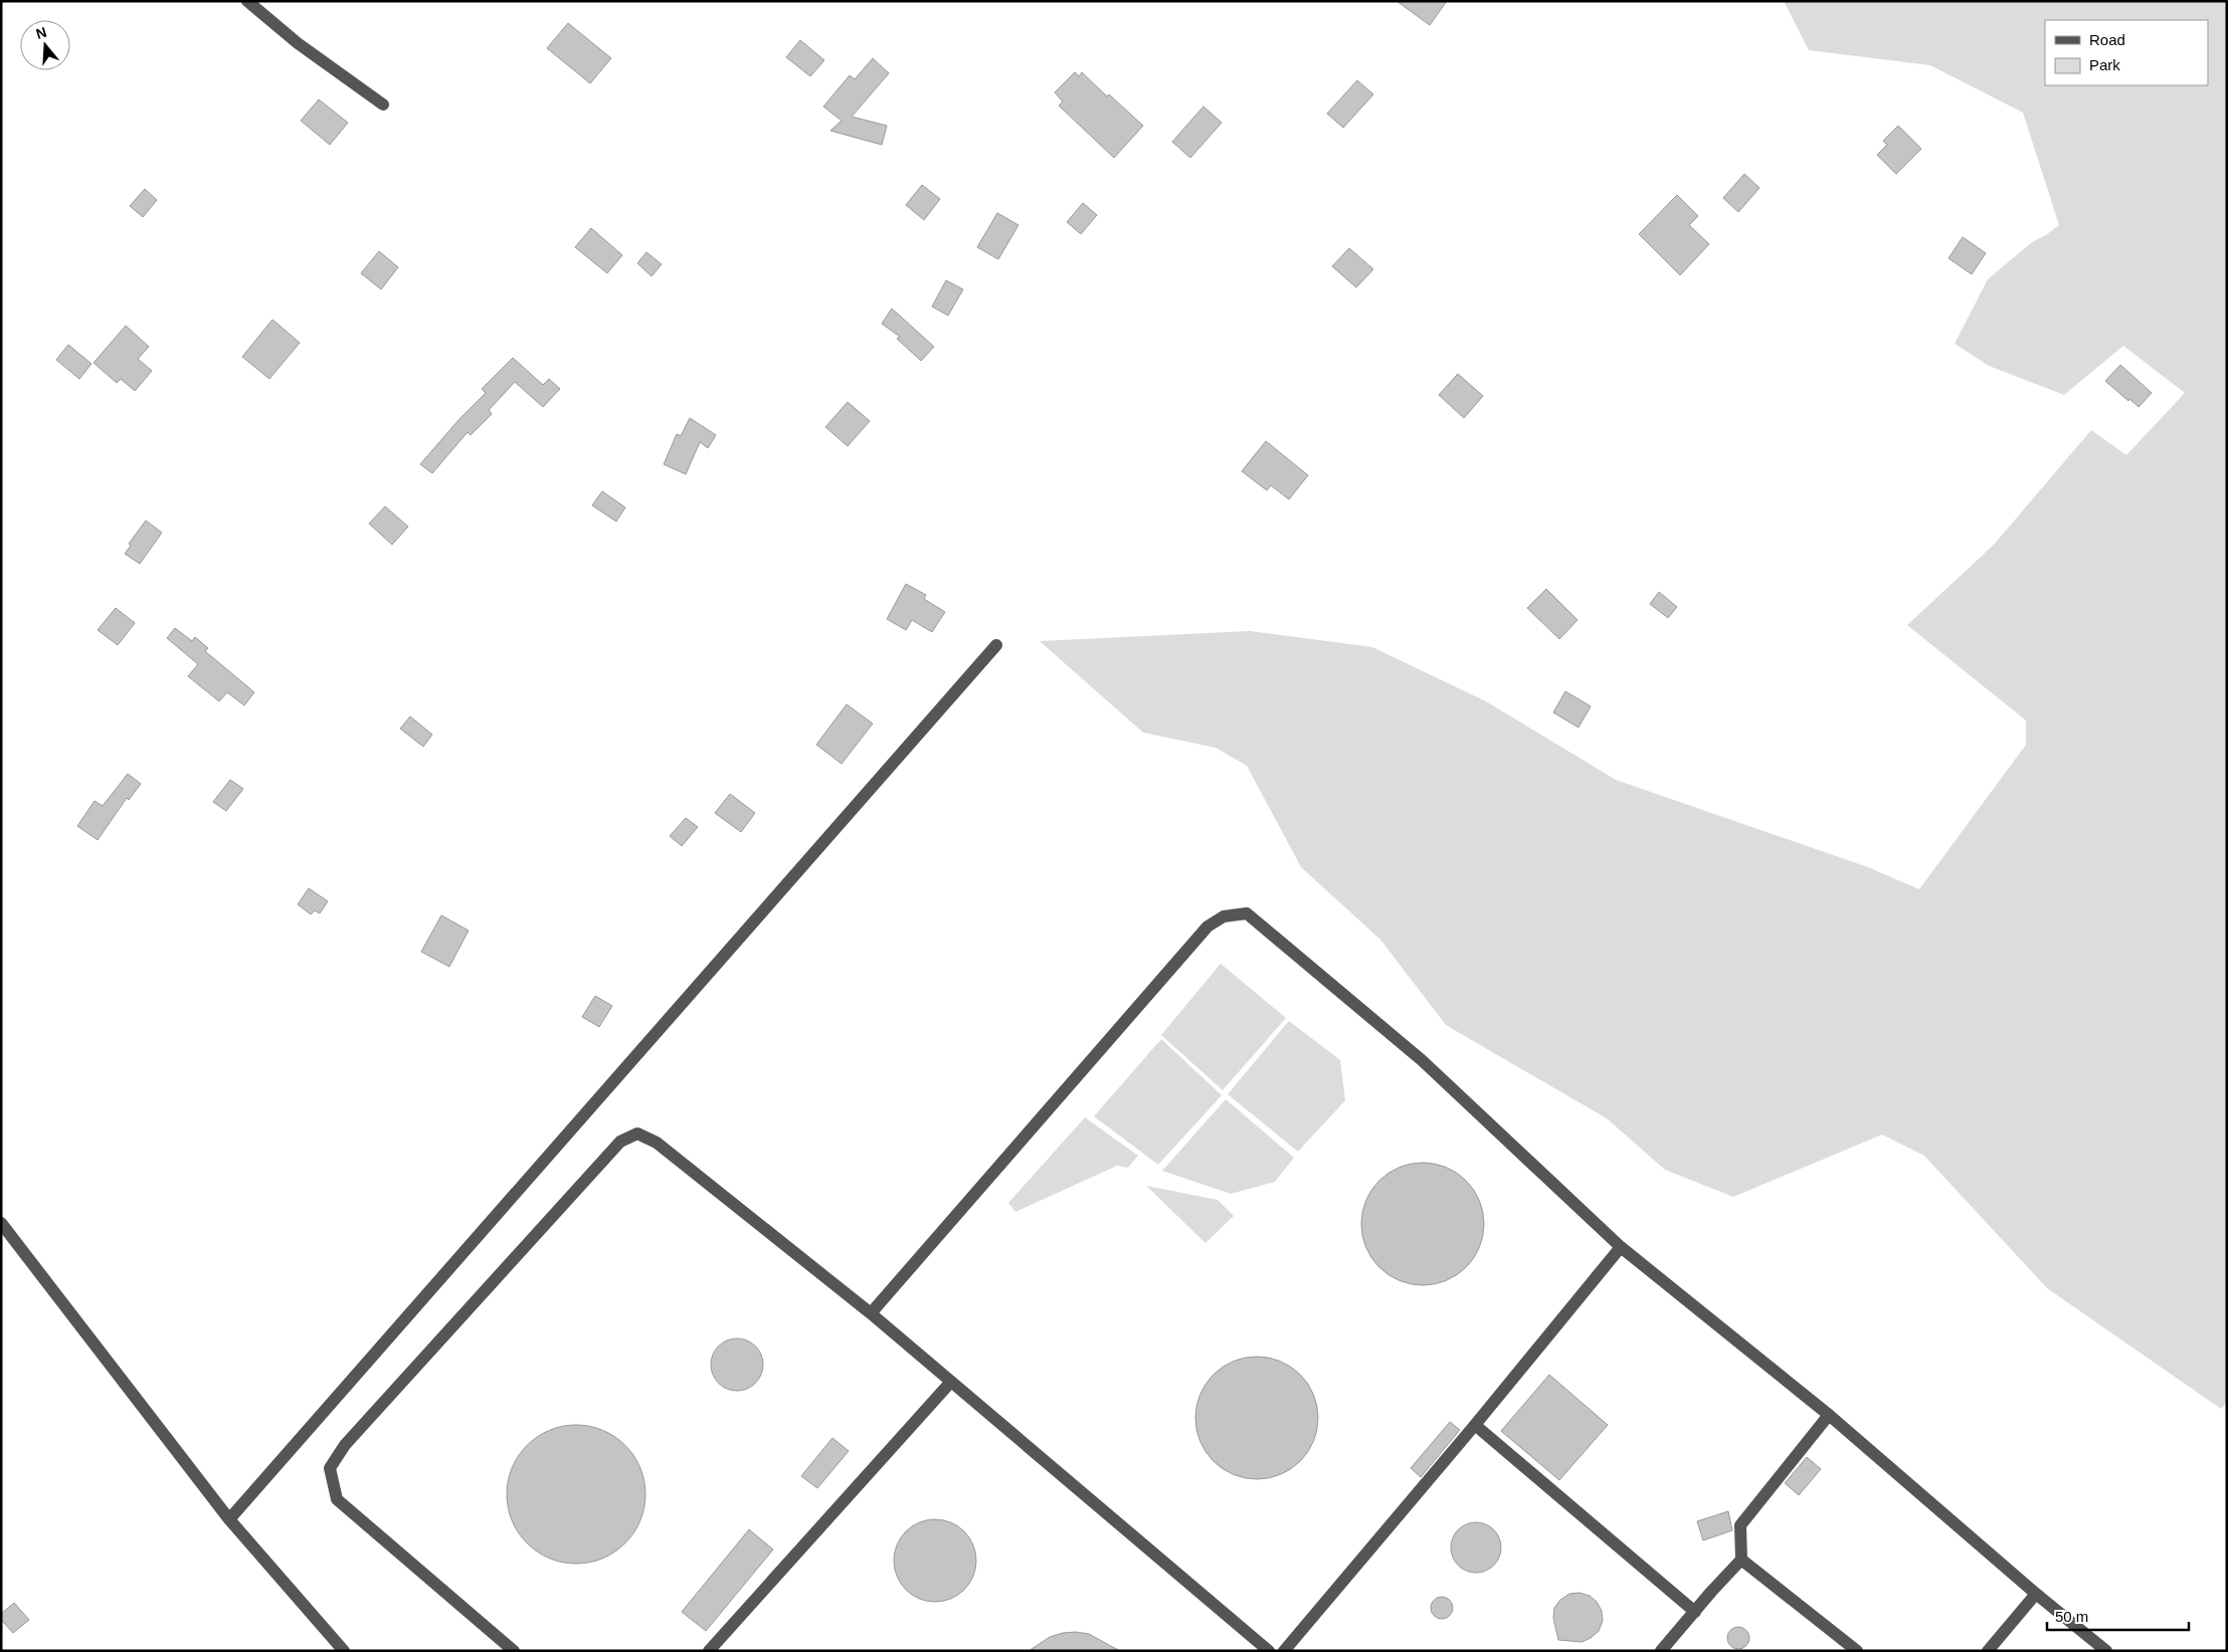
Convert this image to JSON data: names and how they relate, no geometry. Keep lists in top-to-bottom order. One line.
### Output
{"legend":["Road","Park"],"scale_bar":"50 m","north":"top"}
